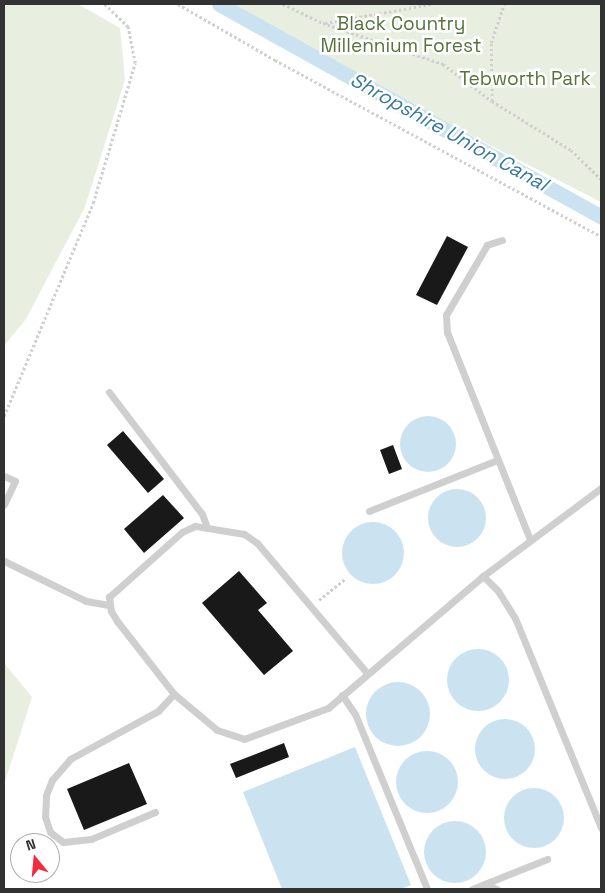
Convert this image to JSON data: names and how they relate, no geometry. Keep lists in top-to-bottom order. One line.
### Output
{"water":["Shropshire Union Canal"],"parks":["Black Country Millennium Forest","Tebworth Park"],"north":"top"}
